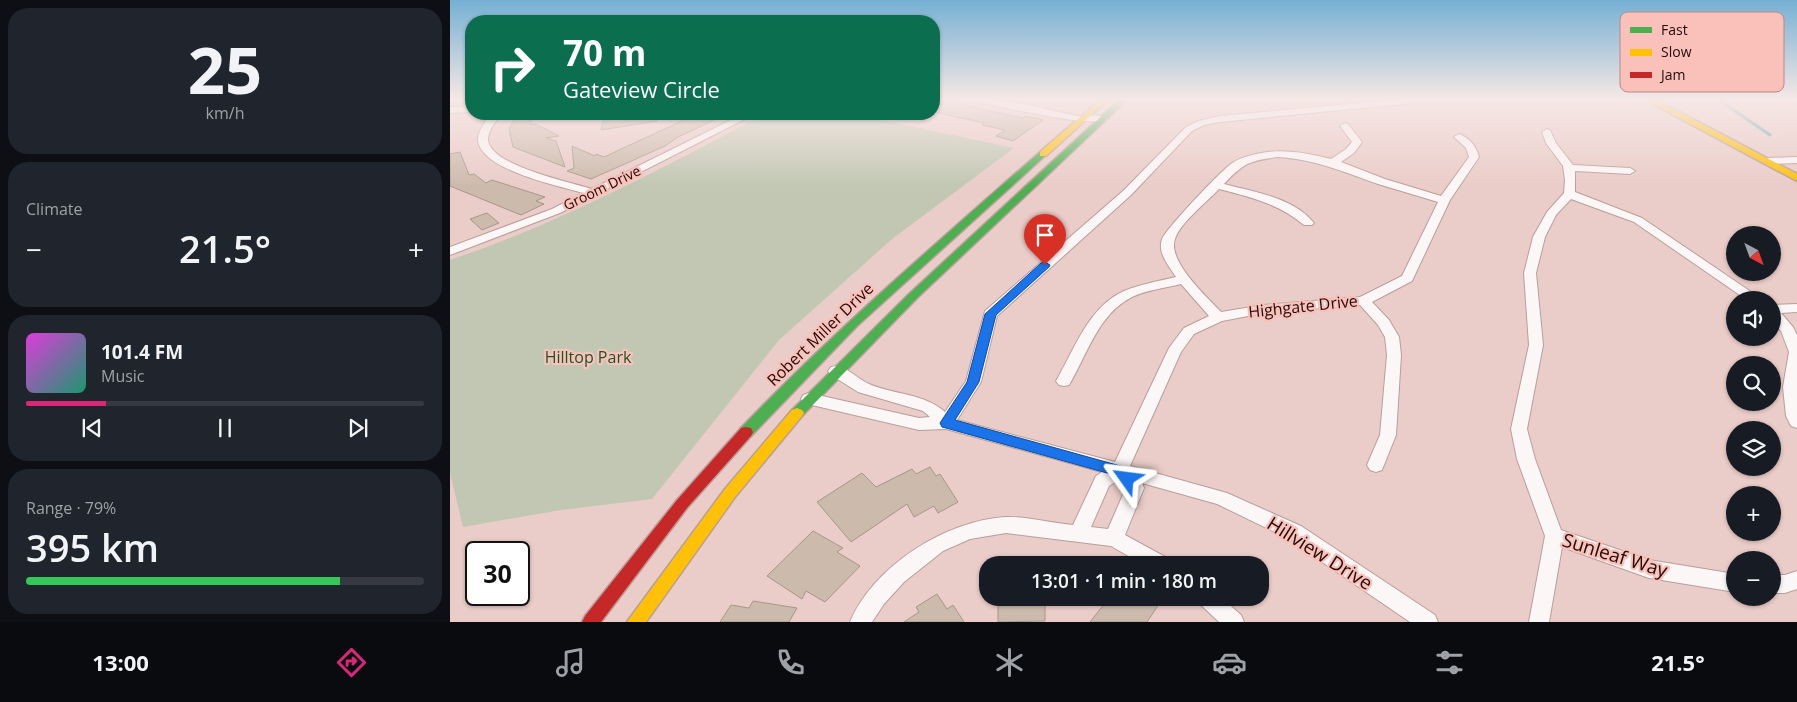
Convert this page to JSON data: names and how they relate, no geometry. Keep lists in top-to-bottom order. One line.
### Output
{"streets":{"main road":["Robert Miller Drive"],"street":["Groom Drive","Highgate Drive","Hillview Drive","Sunleaf Way"]},"crossings":[["Highgate Drive","Hillview Drive"]],"parks":["Hilltop Park"],"legend":["Fast","Slow","Jam"],"north":"bottom right","page":{"tile":[["25","km/h"],"Climate",["Range · 79%","395 km"]],"turn":["70 m","Gateview Circle"],"map_buttons":["+","−"],"heat":["−","21.5°","+"],"song":["101.4 FM","Music"],"limit":"30","trip":"13:01 · 1 min · 180 m","tabs":["13:00","21.5°"]}}
